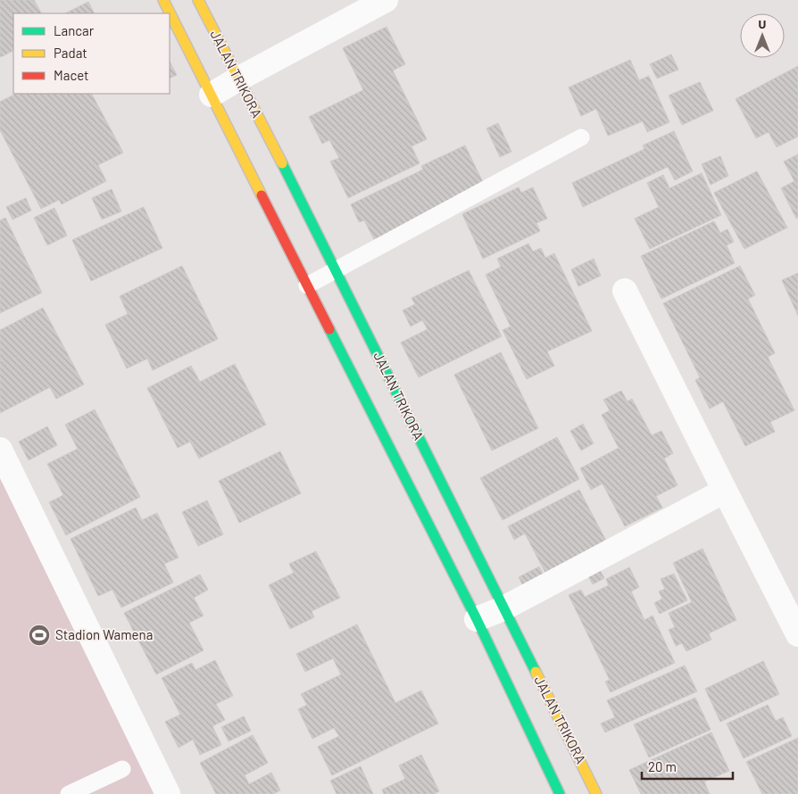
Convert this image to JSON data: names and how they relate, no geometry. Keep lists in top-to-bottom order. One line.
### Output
{"streets":{"main road":["JALAN TRIKORA"]},"places":{"sports":["Stadion Wamena"]},"legend":["Lancar","Padat","Macet"],"scale_bar":"20 m","north":"top"}
